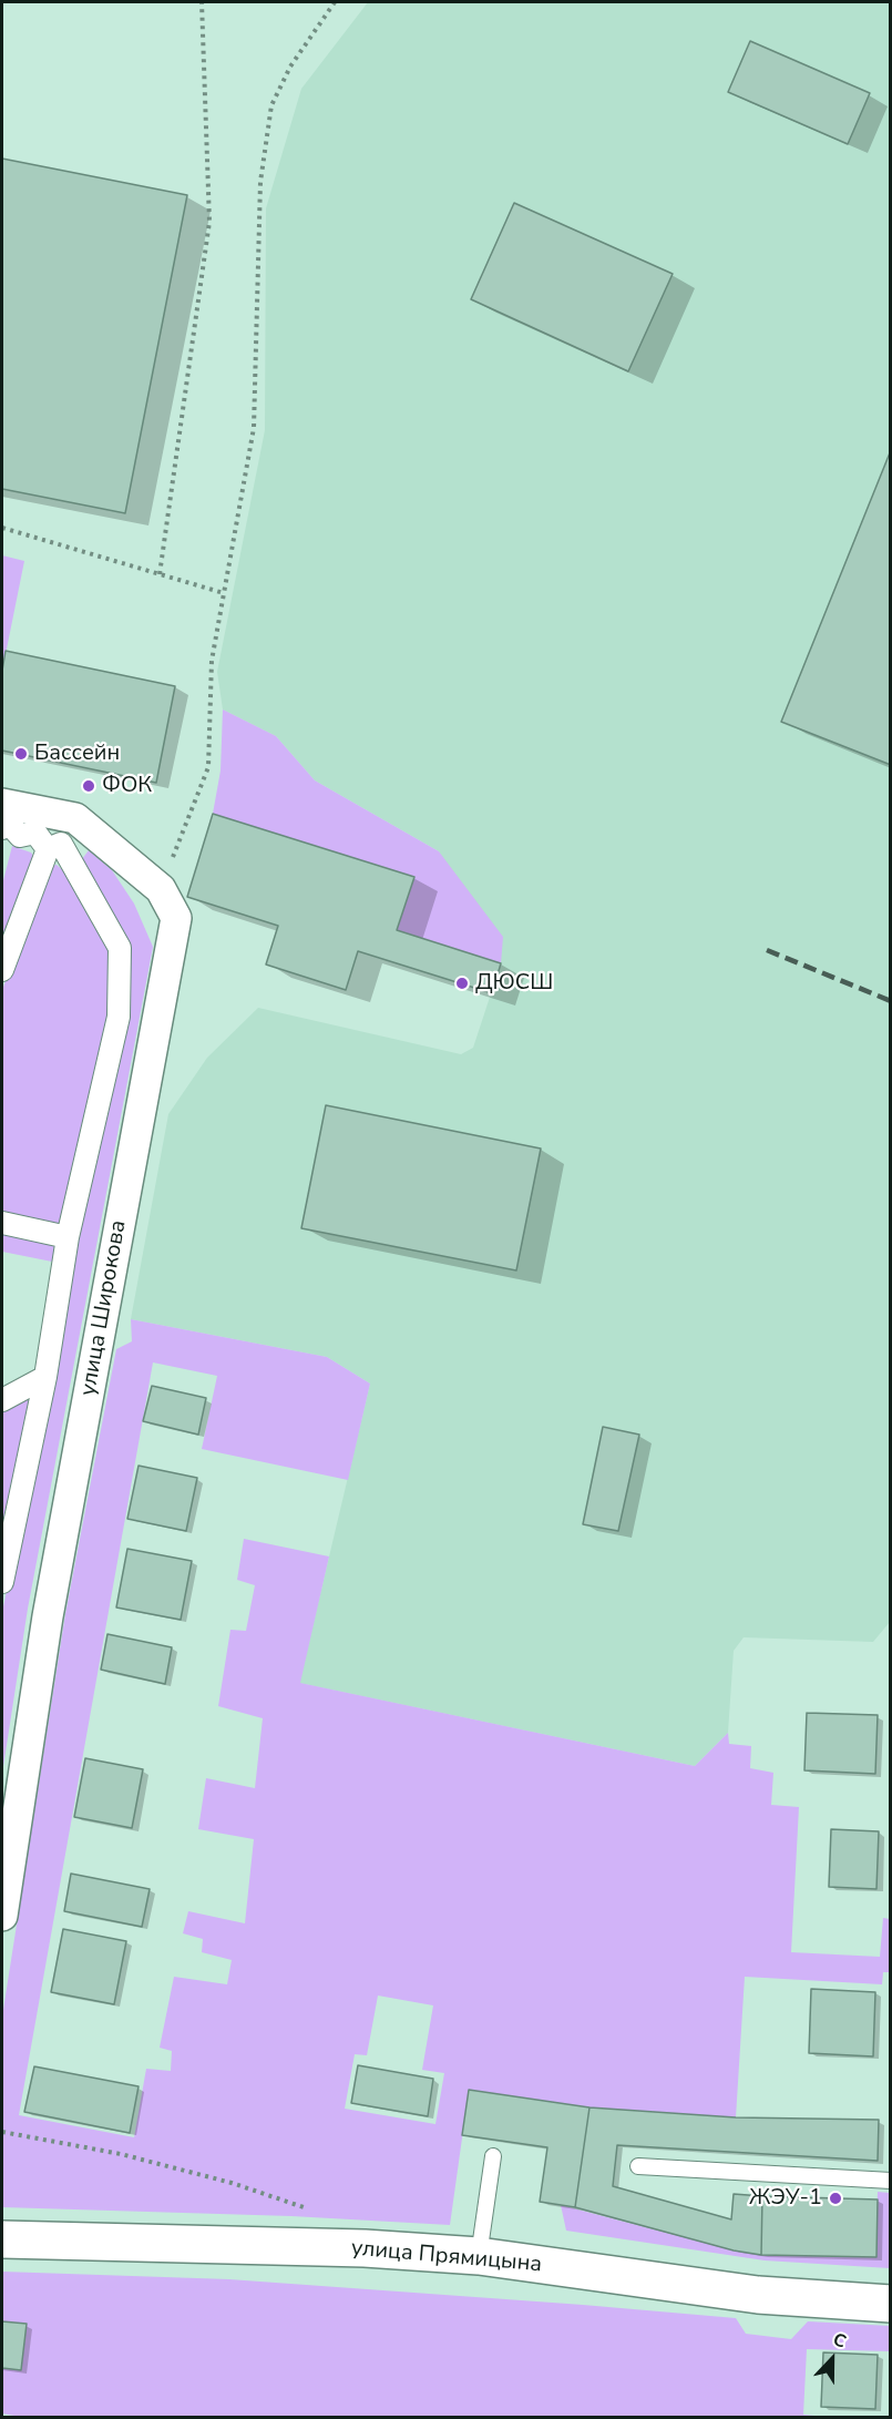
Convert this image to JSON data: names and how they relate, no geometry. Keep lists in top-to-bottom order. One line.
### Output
{"streets":{"street":["улица Широкова","улица Прямицына"]},"places":["Бассейн","ФОК","ДЮСШ","ЖЭУ-1"],"north":"top"}
